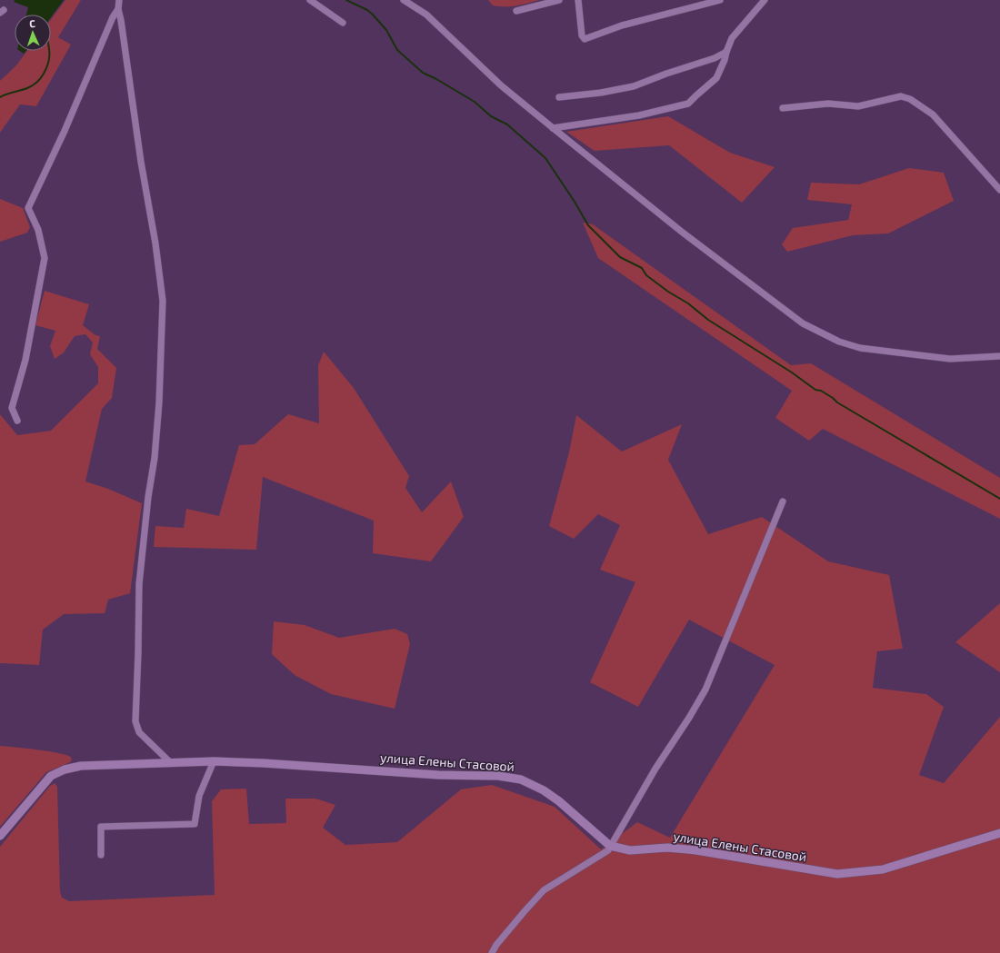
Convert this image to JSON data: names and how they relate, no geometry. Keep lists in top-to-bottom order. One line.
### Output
{"streets":{"main road":["улица Елены Стасовой"]},"north":"top"}
